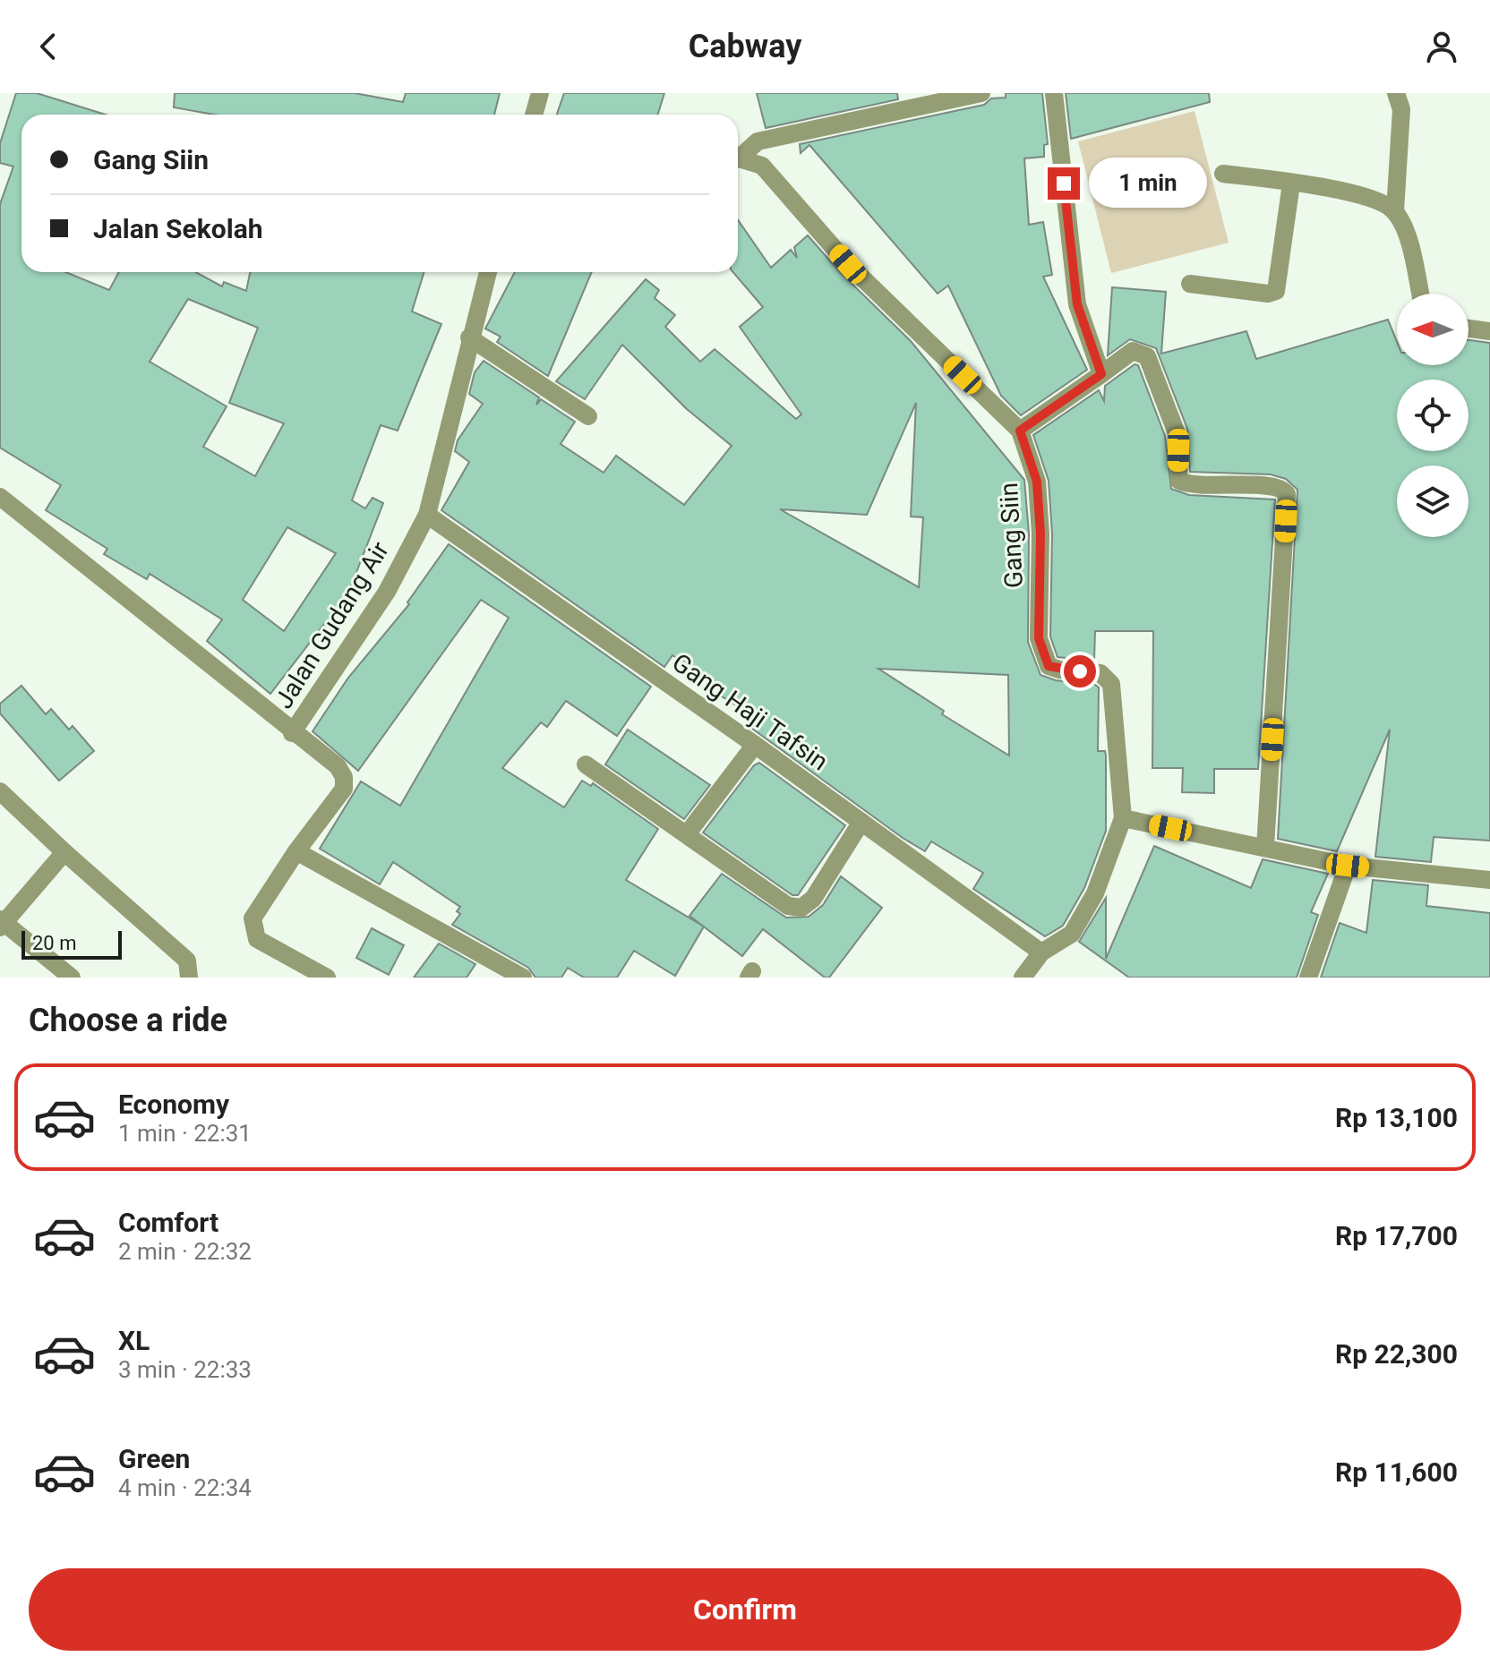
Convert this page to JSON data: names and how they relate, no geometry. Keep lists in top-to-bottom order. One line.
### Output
{"streets":{"street":["Gang Siin","Jalan Gudang Air","Gang Haji Tafsin"]},"crossings":[["Jalan Gudang Air","Gang Haji Tafsin"]],"scale_bar":"20 m","north":"left","page":{"header":"Cabway","banner":["Gang Siin","Jalan Sekolah"],"bubble":"1 min","scale":"20 m","heading":"Choose a ride","list":[{"name":"Economy","note":"1 min · 22:31","value":"Rp 13,100"},{"name":"Comfort","note":"2 min · 22:32","value":"Rp 17,700"},{"name":"XL","note":"3 min · 22:33","value":"Rp 22,300"},{"name":"Green","note":"4 min · 22:34","value":"Rp 11,600"}],"buttons":"Confirm"}}
